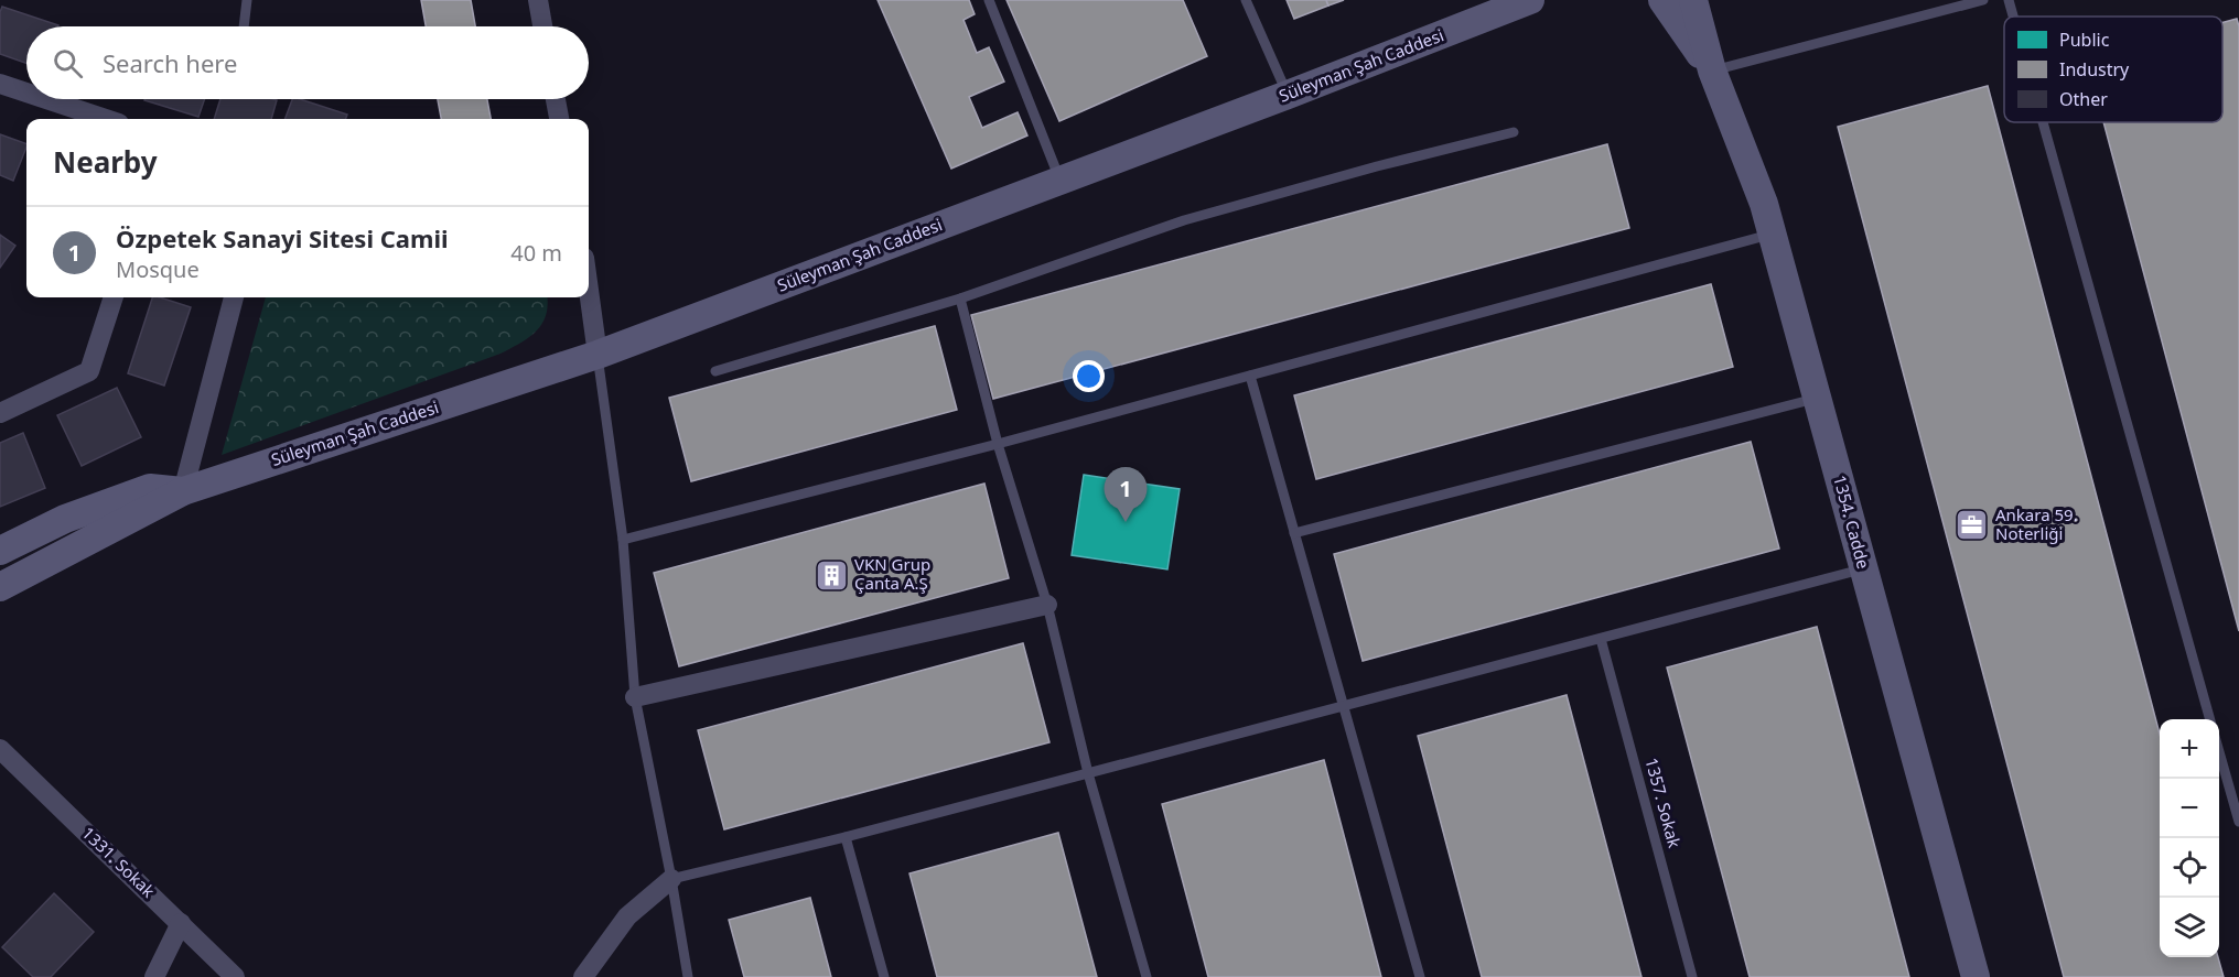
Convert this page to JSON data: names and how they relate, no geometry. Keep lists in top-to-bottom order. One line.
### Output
{"streets":{"main road":["Süleyman Şah Caddesi","1354. Cadde"],"street":["1331. Sokak"],"lane":["1357. Sokak"]},"places":{"office":["Ankara 59. Noterliği"],"building":["VKN Grup Çanta A.Ş"]},"legend":["Public","Industry","Other"],"page":{"search":"Search here","heading":"Nearby","list":[{"mark":"1","name":"Özpetek Sanayi Sitesi Camii","note":"Mosque","value":"40 m"}],"pins":"1","map_buttons":["+","−"]}}
